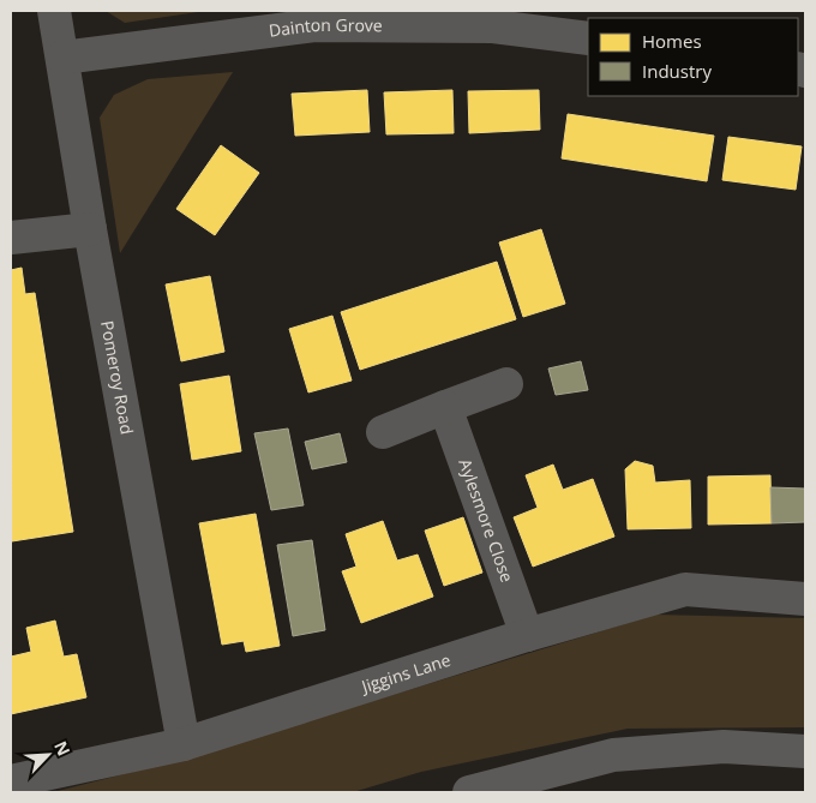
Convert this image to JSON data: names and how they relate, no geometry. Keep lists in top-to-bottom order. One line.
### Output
{"streets":{"street":["Dainton Grove","Pomeroy Road","Aylesmore Close","Jiggins Lane"]},"crossings":[["Dainton Grove","Pomeroy Road"],["Pomeroy Road","Jiggins Lane"],["Aylesmore Close","Jiggins Lane"]],"legend":["Homes","Industry"],"north":"top right"}
